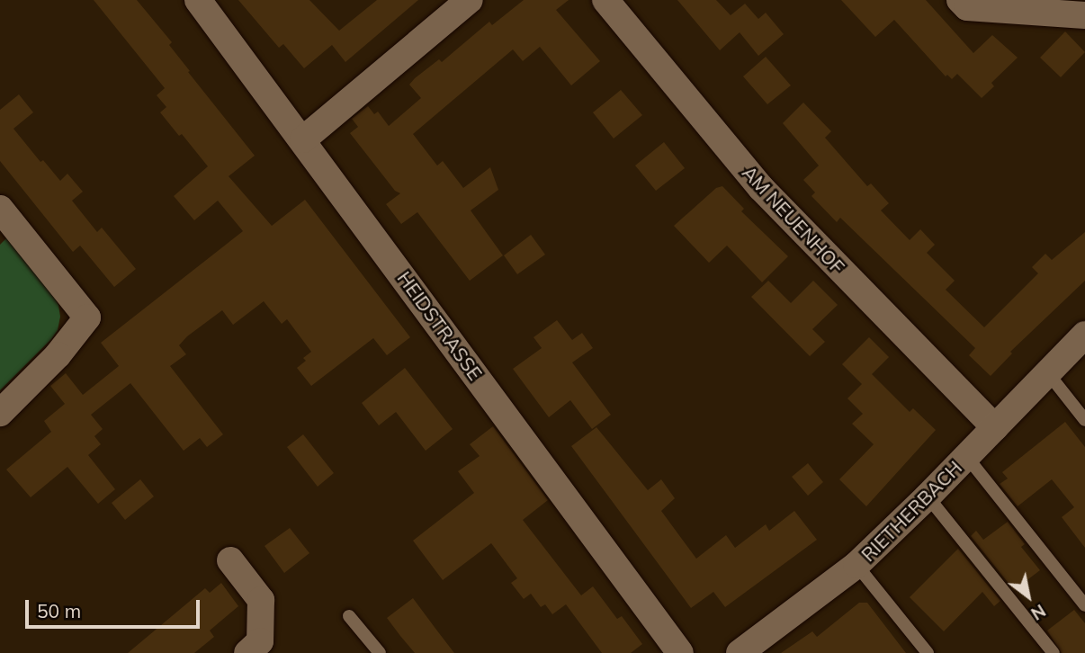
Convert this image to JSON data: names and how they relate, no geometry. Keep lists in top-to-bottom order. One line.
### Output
{"streets":{"street":["AM NEUENHOF","HEIDSTRASSE","RIETHERBACH"]},"crossings":[["AM NEUENHOF","RIETHERBACH"]],"scale_bar":"50 m","north":"bottom right"}
